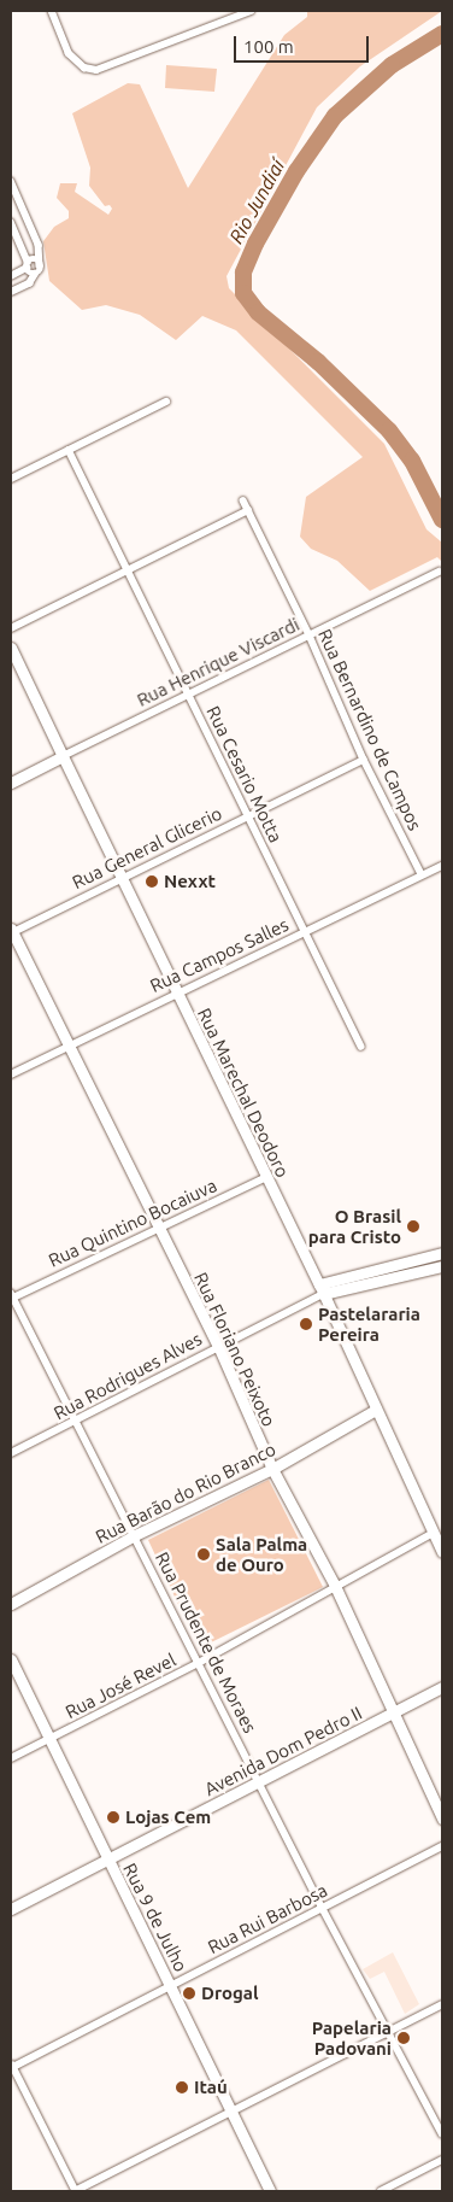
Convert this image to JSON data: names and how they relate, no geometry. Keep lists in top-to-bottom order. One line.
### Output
{"streets":{"main road":["Rua Henrique Viscardi","Rua Marechal Deodoro","Rua Floriano Peixoto","Rua Barão do Rio Branco","Avenida Dom Pedro II","Rua 9 de Julho"],"street":["Rua Bernardino de Campos","Rua Cesario Motta","Rua General Glicerio","Rua Campos Salles","Rua Quintino Bocaiuva","Rua Rodrigues Alves","Rua Prudente de Moraes","Rua José Revel","Rua Rui Barbosa"]},"crossings":[["Rua Henrique Viscardi","Rua Bernardino de Campos"],["Rua Henrique Viscardi","Rua Cesario Motta"],["Rua Henrique Viscardi","Rua Marechal Deodoro"],["Rua Bernardino de Campos","Rua General Glicerio"],["Rua Bernardino de Campos","Rua Campos Salles"],["Rua Cesario Motta","Rua General Glicerio"],["Rua Cesario Motta","Rua Campos Salles"],["Rua General Glicerio","Rua Marechal Deodoro"],["Rua General Glicerio","Rua Floriano Peixoto"],["Rua Campos Salles","Rua Marechal Deodoro"],["Rua Campos Salles","Rua Floriano Peixoto"],["Rua Marechal Deodoro","Rua Quintino Bocaiuva"],["Rua Marechal Deodoro","Rua Rodrigues Alves"],["Rua Marechal Deodoro","Rua Barão do Rio Branco"],["Rua Marechal Deodoro","Rua José Revel"],["Rua Quintino Bocaiuva","Rua Floriano Peixoto"],["Rua Quintino Bocaiuva","Rua Prudente de Moraes"],["Rua Floriano Peixoto","Rua Rodrigues Alves"],["Rua Floriano Peixoto","Rua Barão do Rio Branco"],["Rua Floriano Peixoto","Rua José Revel"],["Rua Floriano Peixoto","Avenida Dom Pedro II"],["Rua Rodrigues Alves","Rua Prudente de Moraes"],["Rua Barão do Rio Branco","Rua Prudente de Moraes"],["Rua Prudente de Moraes","Rua José Revel"],["Rua Prudente de Moraes","Avenida Dom Pedro II"],["Rua Prudente de Moraes","Rua Rui Barbosa"],["Rua José Revel","Rua 9 de Julho"],["Avenida Dom Pedro II","Rua 9 de Julho"],["Rua 9 de Julho","Rua Rui Barbosa"]],"water":["Rio Jundiaí"],"places":["Nexxt","O Brasil para Cristo","Pastelararia Pereira","Sala Palma de Ouro","Lojas Cem","Drogal","Papelaria Padovani","Itaú"],"scale_bar":"100 m"}
